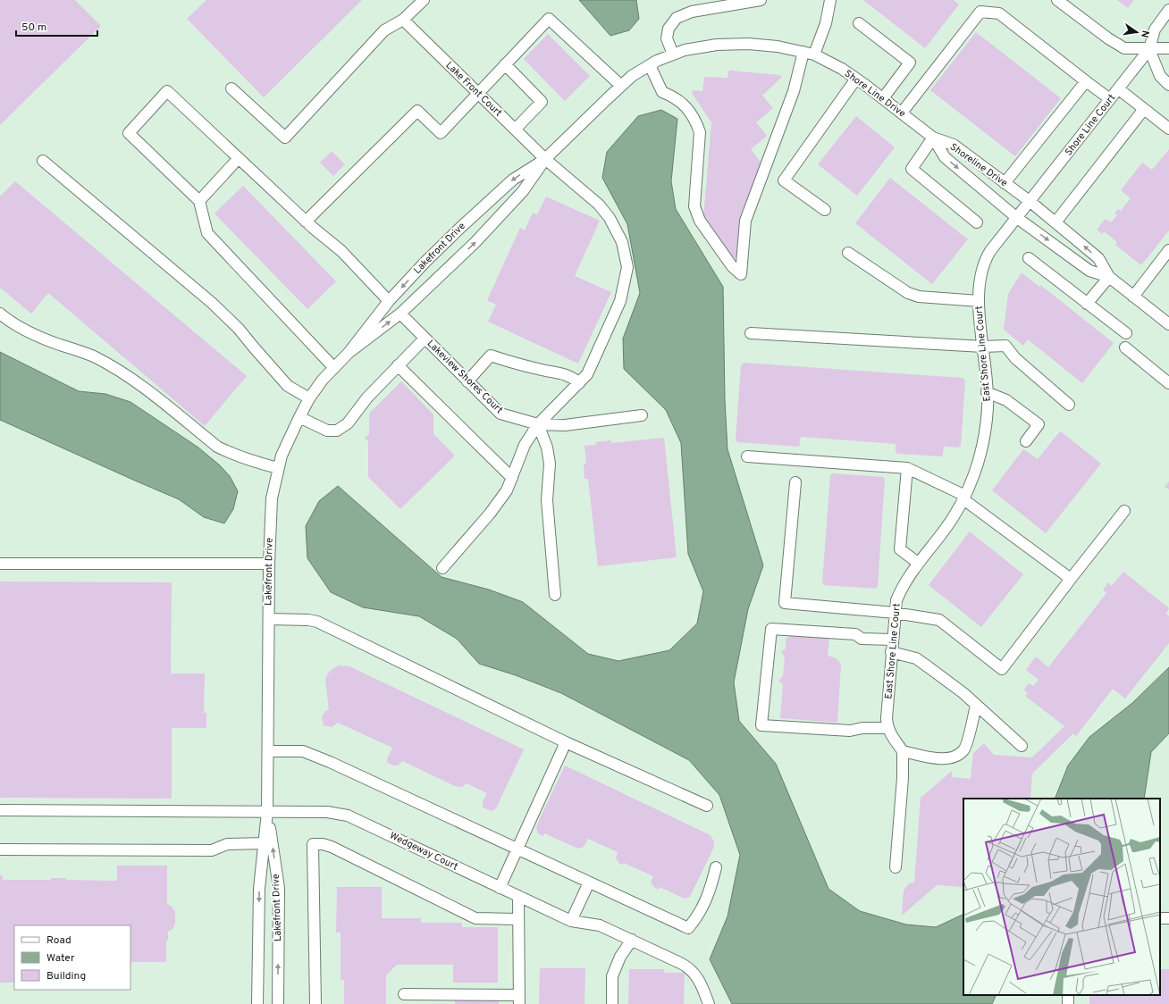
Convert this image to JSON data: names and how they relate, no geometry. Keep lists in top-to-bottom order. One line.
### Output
{"streets":{"street":["Lake Front Court","Shore Line Drive","Shore Line Court","Shoreline Drive","Lakefront Drive","East Shore Line Court","Lakeview Shores Court","Wedgeway Court"]},"crossings":[["Lake Front Court","Lakefront Drive"],["Lake Front Court","Lakeview Shores Court"],["Shore Line Drive","Shoreline Drive"],["Shore Line Court","Shoreline Drive"],["Shore Line Court","East Shore Line Court"],["Shoreline Drive","East Shore Line Court"],["Lakefront Drive","Lakeview Shores Court"],["Lakefront Drive","Wedgeway Court"]],"legend":["Road","Water","Building"],"scale_bar":"50 m","north":"right"}
